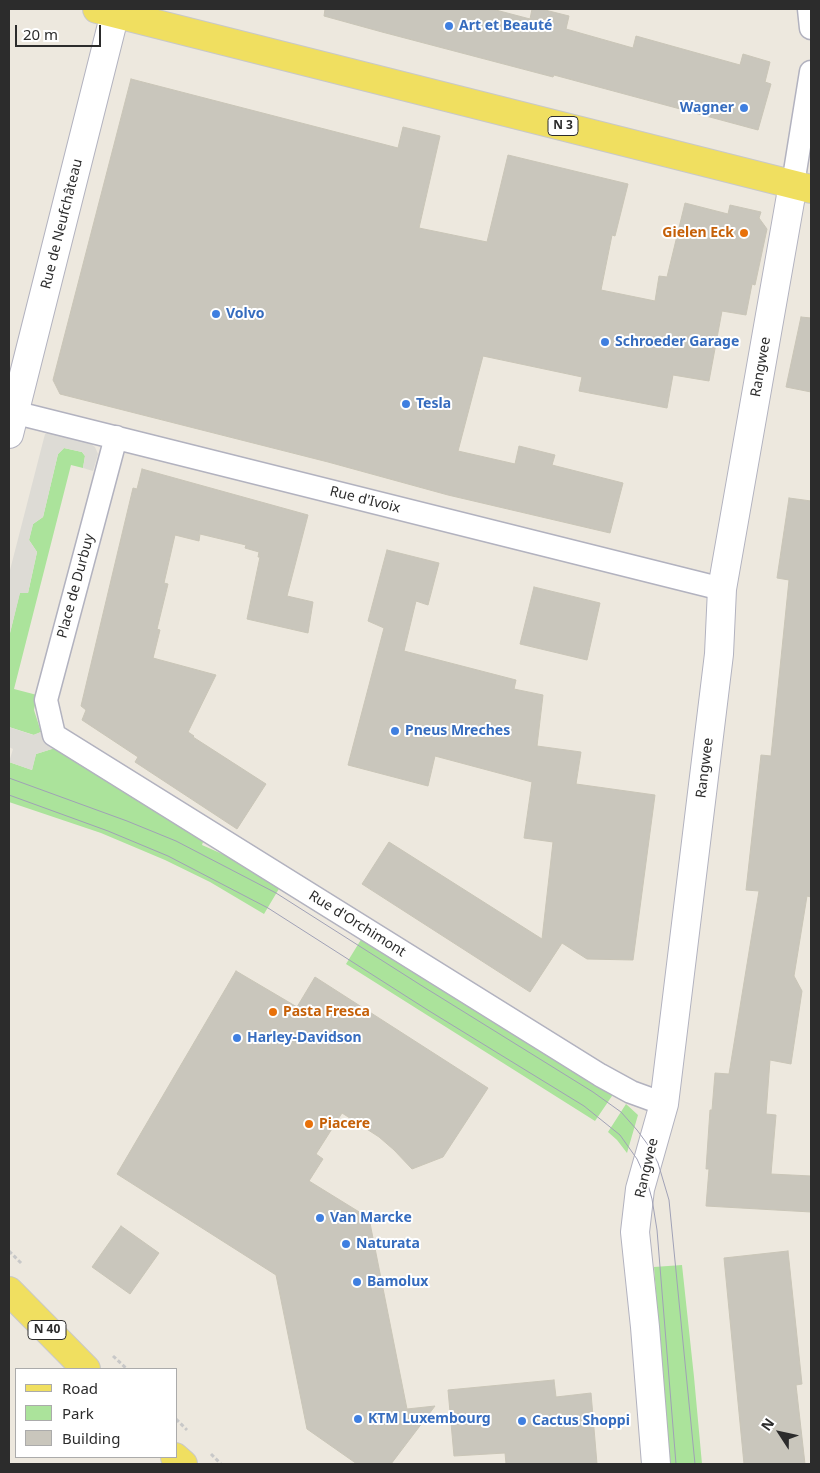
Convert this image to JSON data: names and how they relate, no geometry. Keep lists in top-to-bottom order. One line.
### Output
{"streets":{"main road":["N 3","N 40"],"street":["Rue de Neufchâteau","Rangwee","Rue d'Ivoix","Place de Durbuy","Rue d'Orchimont"]},"crossings":[["N 3","Rue de Neufchâteau"],["N 3","Rangwee"],["Rue de Neufchâteau","Rue d'Ivoix"],["Rangwee","Rue d'Ivoix"],["Rangwee","Rue d'Orchimont"],["Rue d'Ivoix","Place de Durbuy"],["Place de Durbuy","Rue d'Orchimont"]],"places":["Art et Beauté","Wagner","Gielen Eck","Volvo","Schroeder Garage","Tesla","Pneus Mreches","Pasta Fresca","Harley-Davidson","Piacere","Van Marcke","Naturata","Bamolux","KTM Luxembourg","Cactus Shoppi"],"legend":["Road","Park","Building"],"scale_bar":"20 m","north":"top left"}
